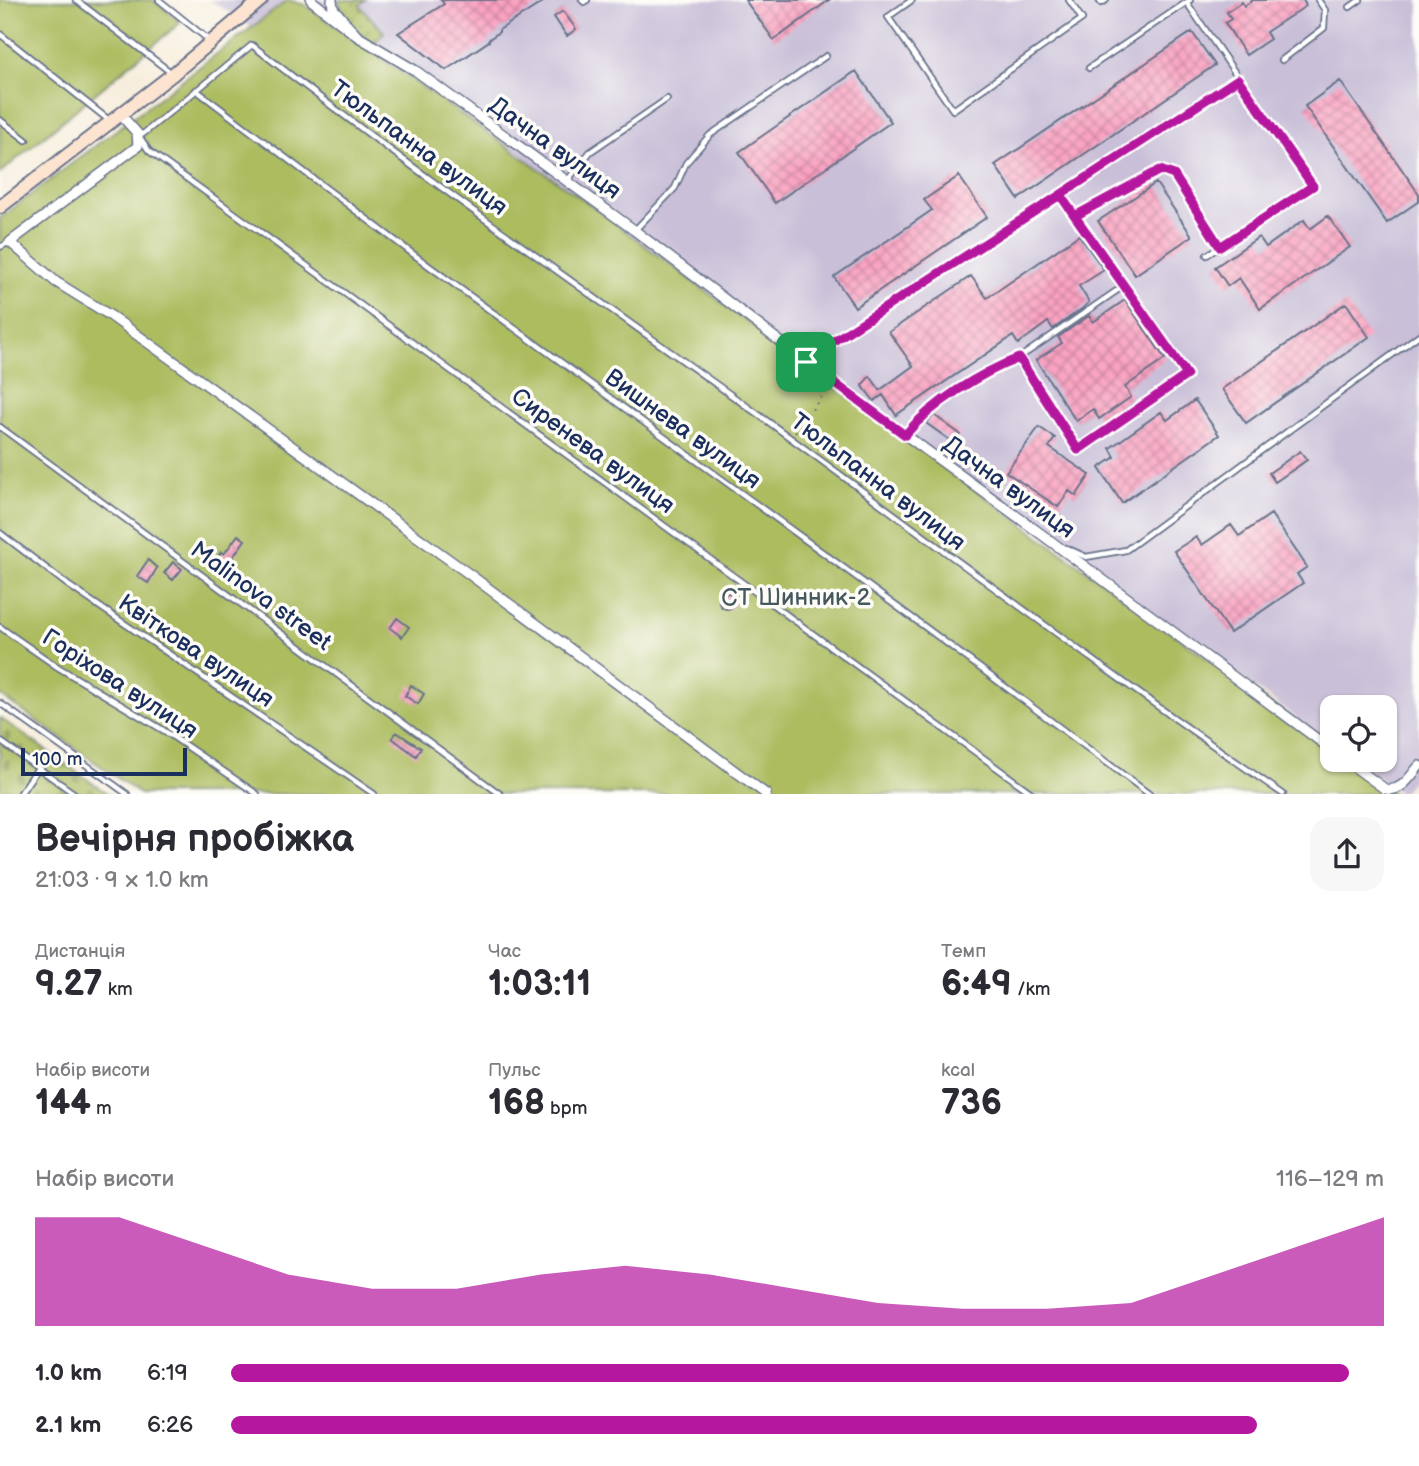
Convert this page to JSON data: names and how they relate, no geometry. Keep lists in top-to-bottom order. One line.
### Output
{"streets":{"street":["Дачна вулиця"],"lane":["Тюльпанна вулиця","Вишнева вулиця","Сиренева вулиця","Malinova street","Квіткова вулиця","Горіхова вулиця"]},"crossings":[["Тюльпанна вулиця","Вишнева вулиця"]],"parks":["СТ Шинник-2"],"scale_bar":"100 m","page":{"scale":"100 m","heading":["Вечірня пробіжка","21:03 · 9 × 1.0 km"],"stats":[["Дистанція","9.27 km"],["Час","1:03:11"],["Темп","6:49 /km"],["Набір висоти","144 m"],["Пульс","168 bpm"],["kcal","736"]],"chart":["Набір висоти","116–129 m"],"list":[{"name":"1.0 km","note":"6:19"},{"name":"2.1 km","note":"6:26"}]}}
